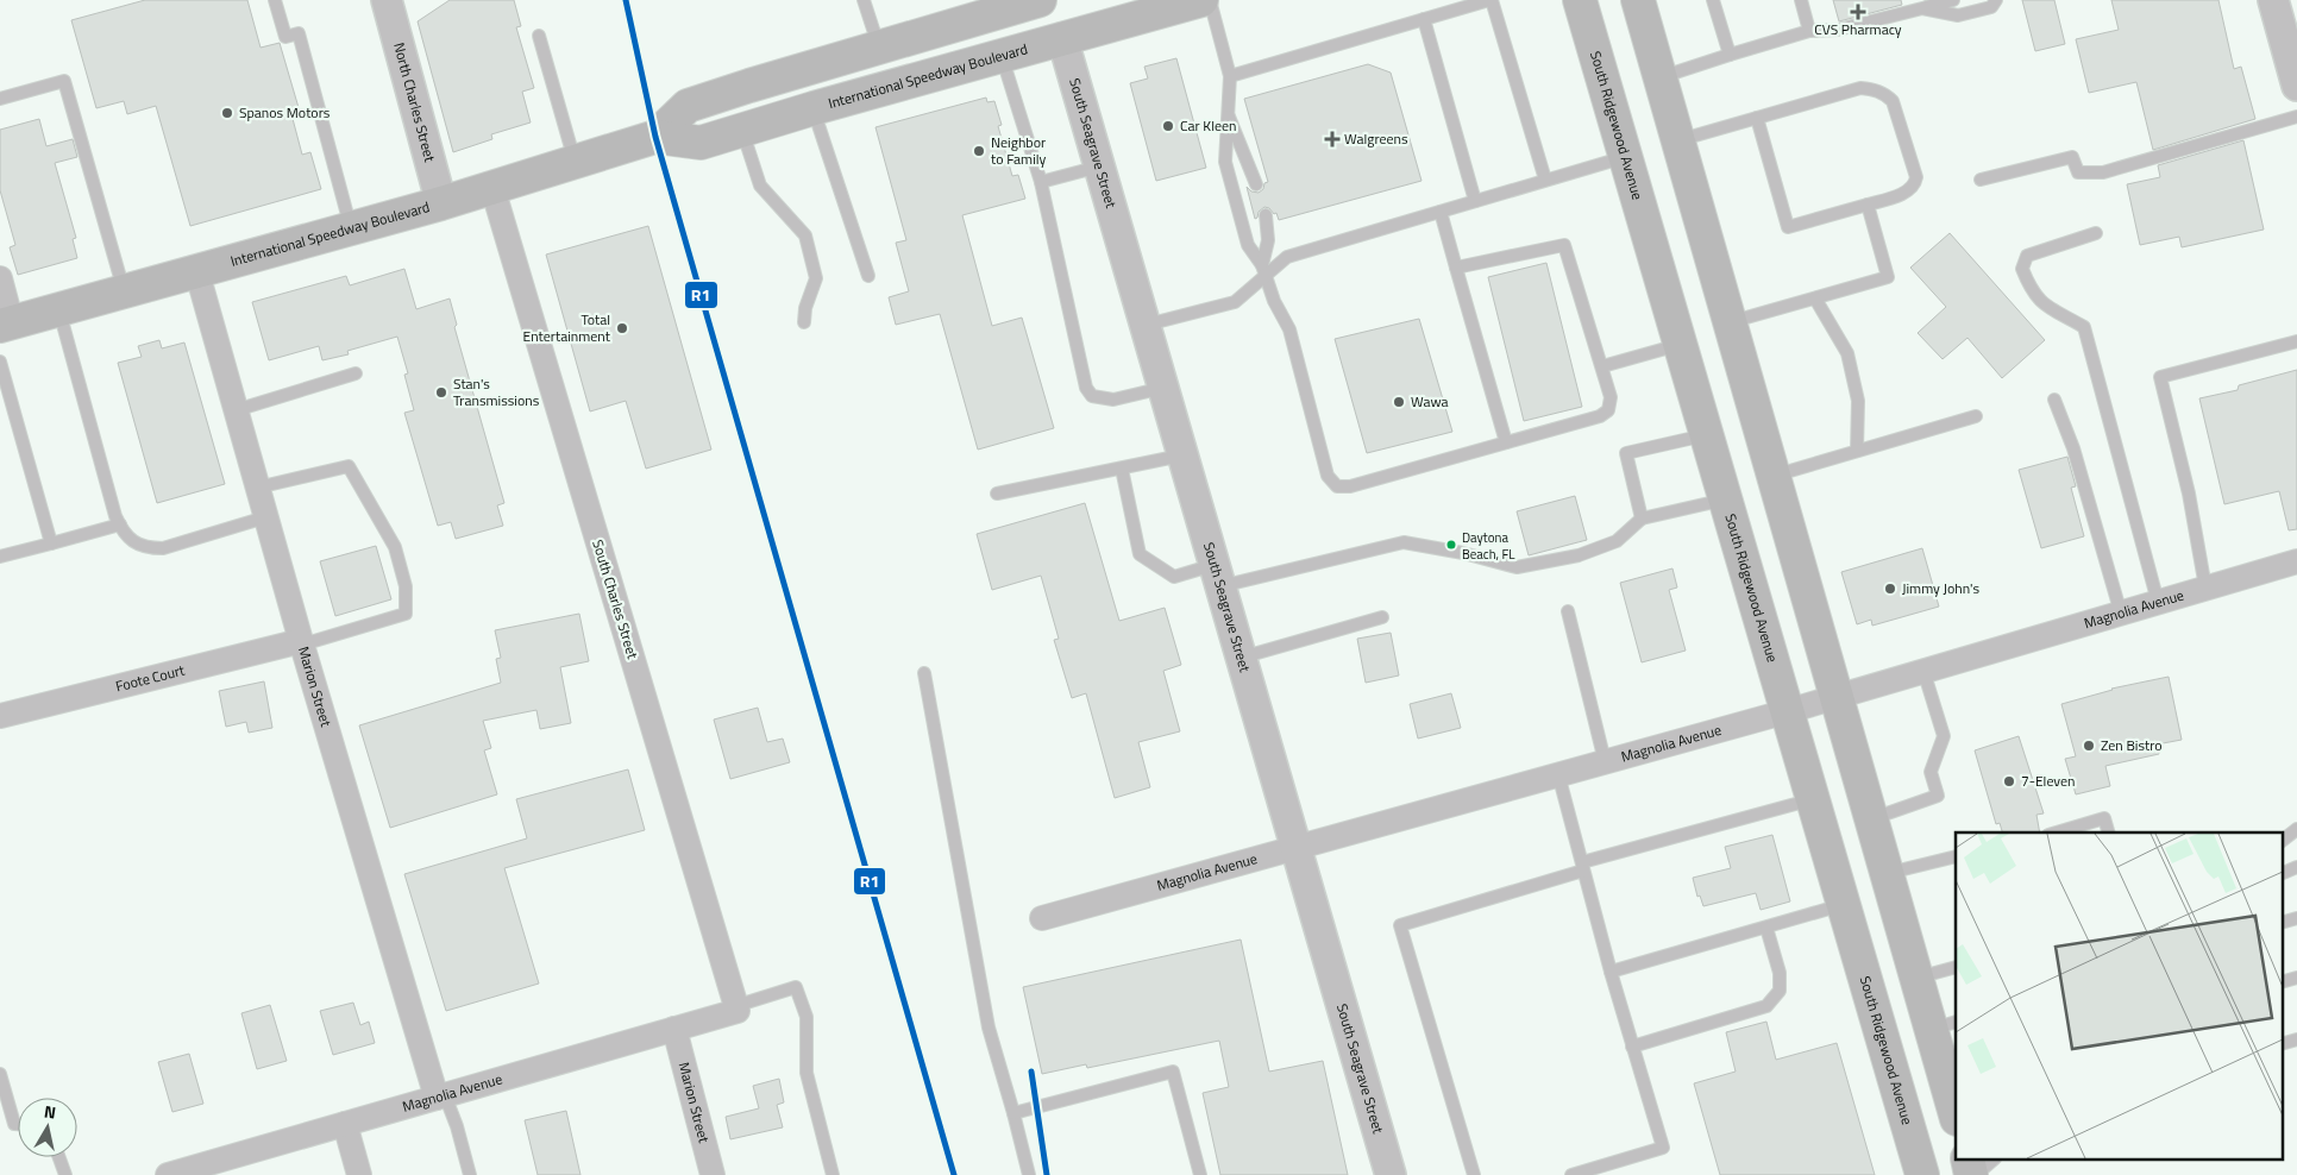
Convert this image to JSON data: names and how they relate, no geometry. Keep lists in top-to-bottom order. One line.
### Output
{"streets":{"main road":["International Speedway Boulevard","South Ridgewood Avenue"],"street":["North Charles Street","South Seagrave Street","South Charles Street","Magnolia Avenue","Foote Court","Marion Street"]},"crossings":[["International Speedway Boulevard","North Charles Street"],["International Speedway Boulevard","South Seagrave Street"],["International Speedway Boulevard","South Charles Street"],["International Speedway Boulevard","Marion Street"],["South Ridgewood Avenue","Magnolia Avenue"],["South Seagrave Street","Magnolia Avenue"],["South Charles Street","Magnolia Avenue"],["Magnolia Avenue","Marion Street"],["Foote Court","Marion Street"]],"places":{"health":["CVS Pharmacy","Walgreens"],"other":["Spanos Motors","Car Kleen","Neighbor to Family","Total Entertainment","Stan's Transmissions","Wawa","Daytona Beach, FL","Jimmy John's","Zen Bistro","7-Eleven"]},"lines":["transit line R1"],"north":"top"}
